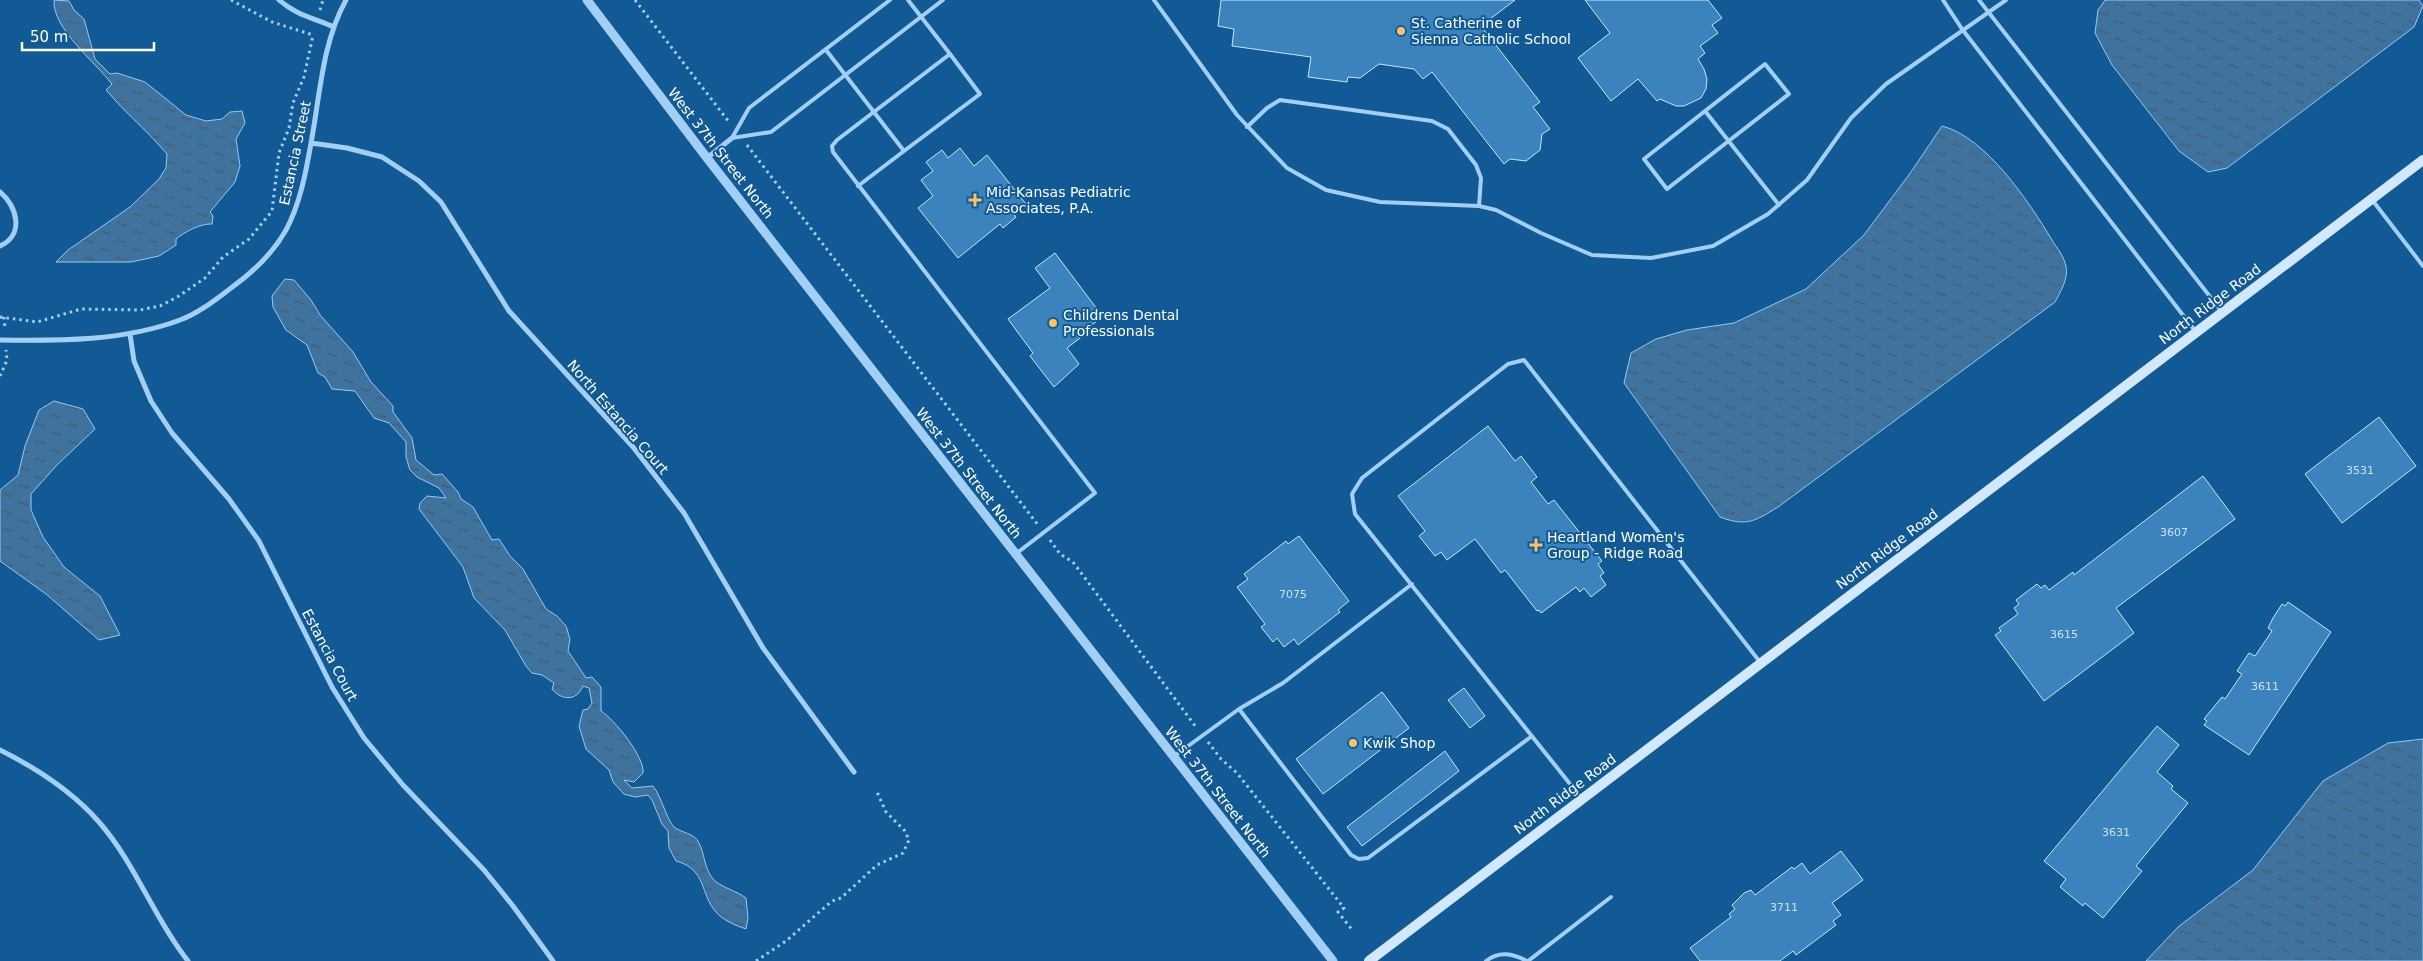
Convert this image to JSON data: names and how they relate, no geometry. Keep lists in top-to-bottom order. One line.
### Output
{"streets":{"main road":["North Ridge Road"],"street":["Estancia Street","West 37th Street North","North Estancia Court","Estancia Court"]},"crossings":[["Estancia Street","North Estancia Court"],["Estancia Street","Estancia Court"]],"places":{"other":["St. Catherine of Sienna Catholic School","Childrens Dental Professionals","Kwik Shop"],"health":["Mid-Kansas Pediatric Associates, P.A.","Heartland Women's Group - Ridge Road"]},"house_numbers":["3531","3607","7075","3615","3611","3631","3711"],"scale_bar":"50 m"}
